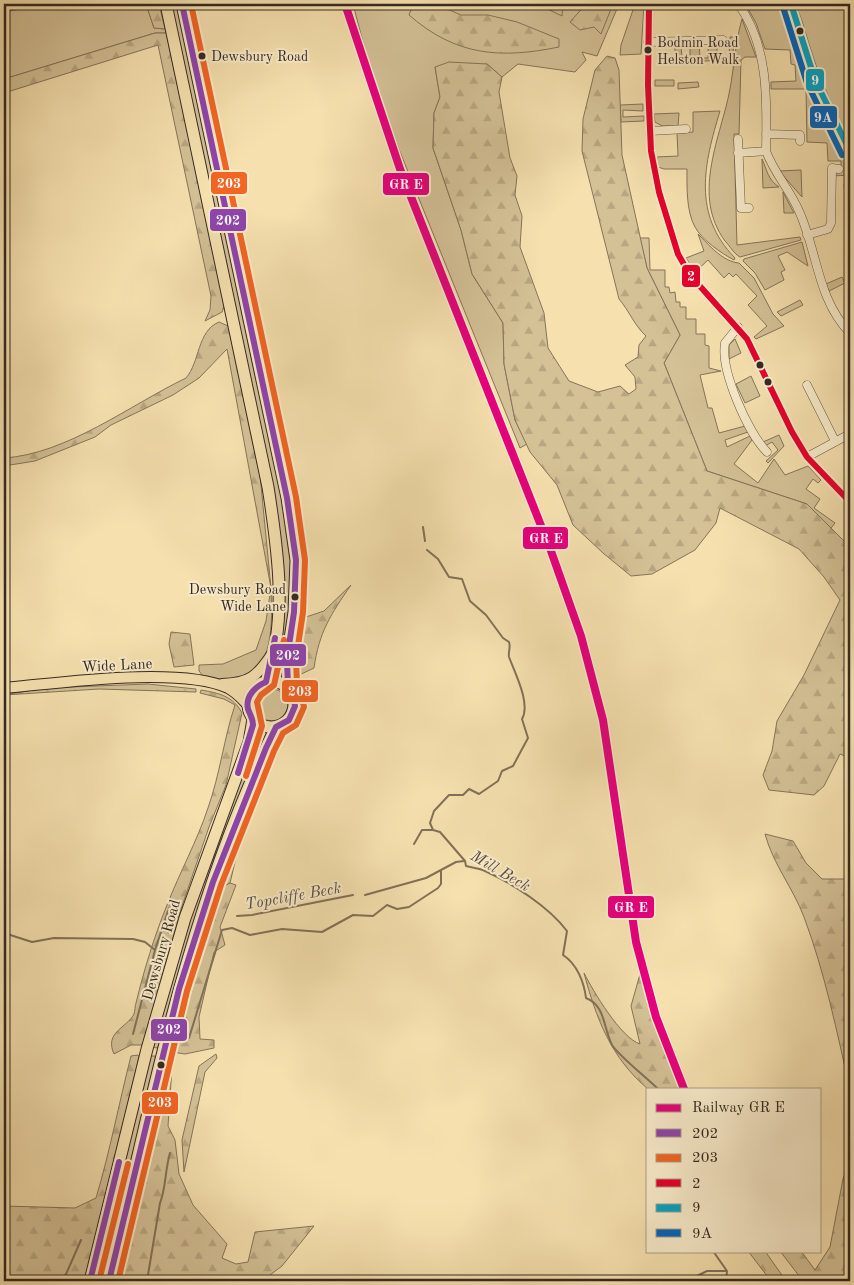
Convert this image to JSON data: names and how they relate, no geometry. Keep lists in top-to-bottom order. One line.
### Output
{"streets":{"highway":["Dewsbury Road"],"main road":["Wide Lane"]},"crossings":[["Wide Lane","Dewsbury Road"]],"water":["Mill Beck","Topcliffe Beck"],"places":["Bodmin Road Helston Walk","Dewsbury Road","Dewsbury Road Wide Lane"],"lines":["transit line 202","transit line 203","transit line 2","transit line 9","transit line 9A"],"legend":["Railway GR E","202","203","2","9","9A"]}
